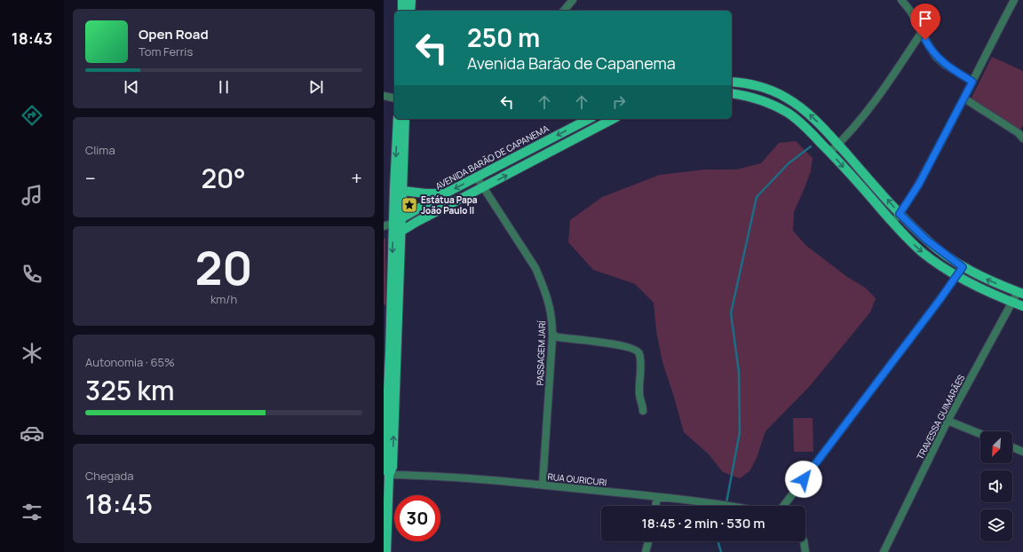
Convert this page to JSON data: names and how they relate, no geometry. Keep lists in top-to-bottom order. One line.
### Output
{"streets":{"main road":["AVENIDA BARÃO DE CAPANEMA"],"street":["PASSAGEM JARÍ","TRAVESSA GUIMARÃES","RUA OURICURI"]},"crossings":[["AVENIDA BARÃO DE CAPANEMA","PASSAGEM JARÍ"],["PASSAGEM JARÍ","RUA OURICURI"]],"places":{"place":["Estátua Papa João Paulo II"]},"north":"bottom left","page":{"tabs":"18:43","turn":["250 m","Avenida Barão de Capanema"],"song":["Open Road","Tom Ferris"],"tile":["Clima",["20","km/h"],["Autonomia · 65%","325 km"],["Chegada","18:45"]],"heat":["−","20°","+"],"limit":"30","trip":"18:45 · 2 min · 530 m"}}
